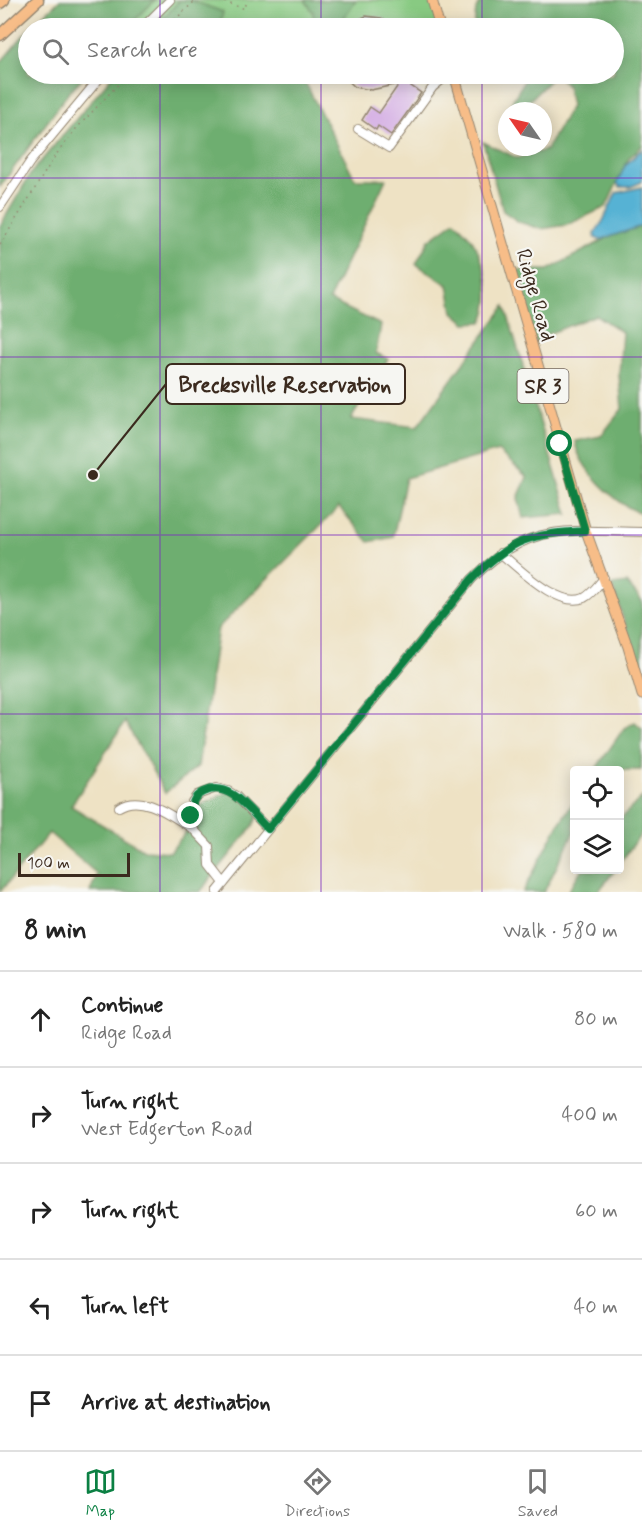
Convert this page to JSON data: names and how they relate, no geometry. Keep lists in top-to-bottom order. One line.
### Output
{"streets":{"main road":["Ridge Road","SR 3"]},"places":["Brecksville Reservation"],"scale_bar":"100 m","north":"top left","page":{"search":"Search here","scale":"100 m","heading":["8 min","Walk · 580 m"],"list":[["Continue","Ridge Road","80 m"],["Turn right","West Edgerton Road","400 m"],["Turn right","60 m"],["Turn left","40 m"],"Arrive at destination"],"nav":["Map","Directions","Saved"]}}
